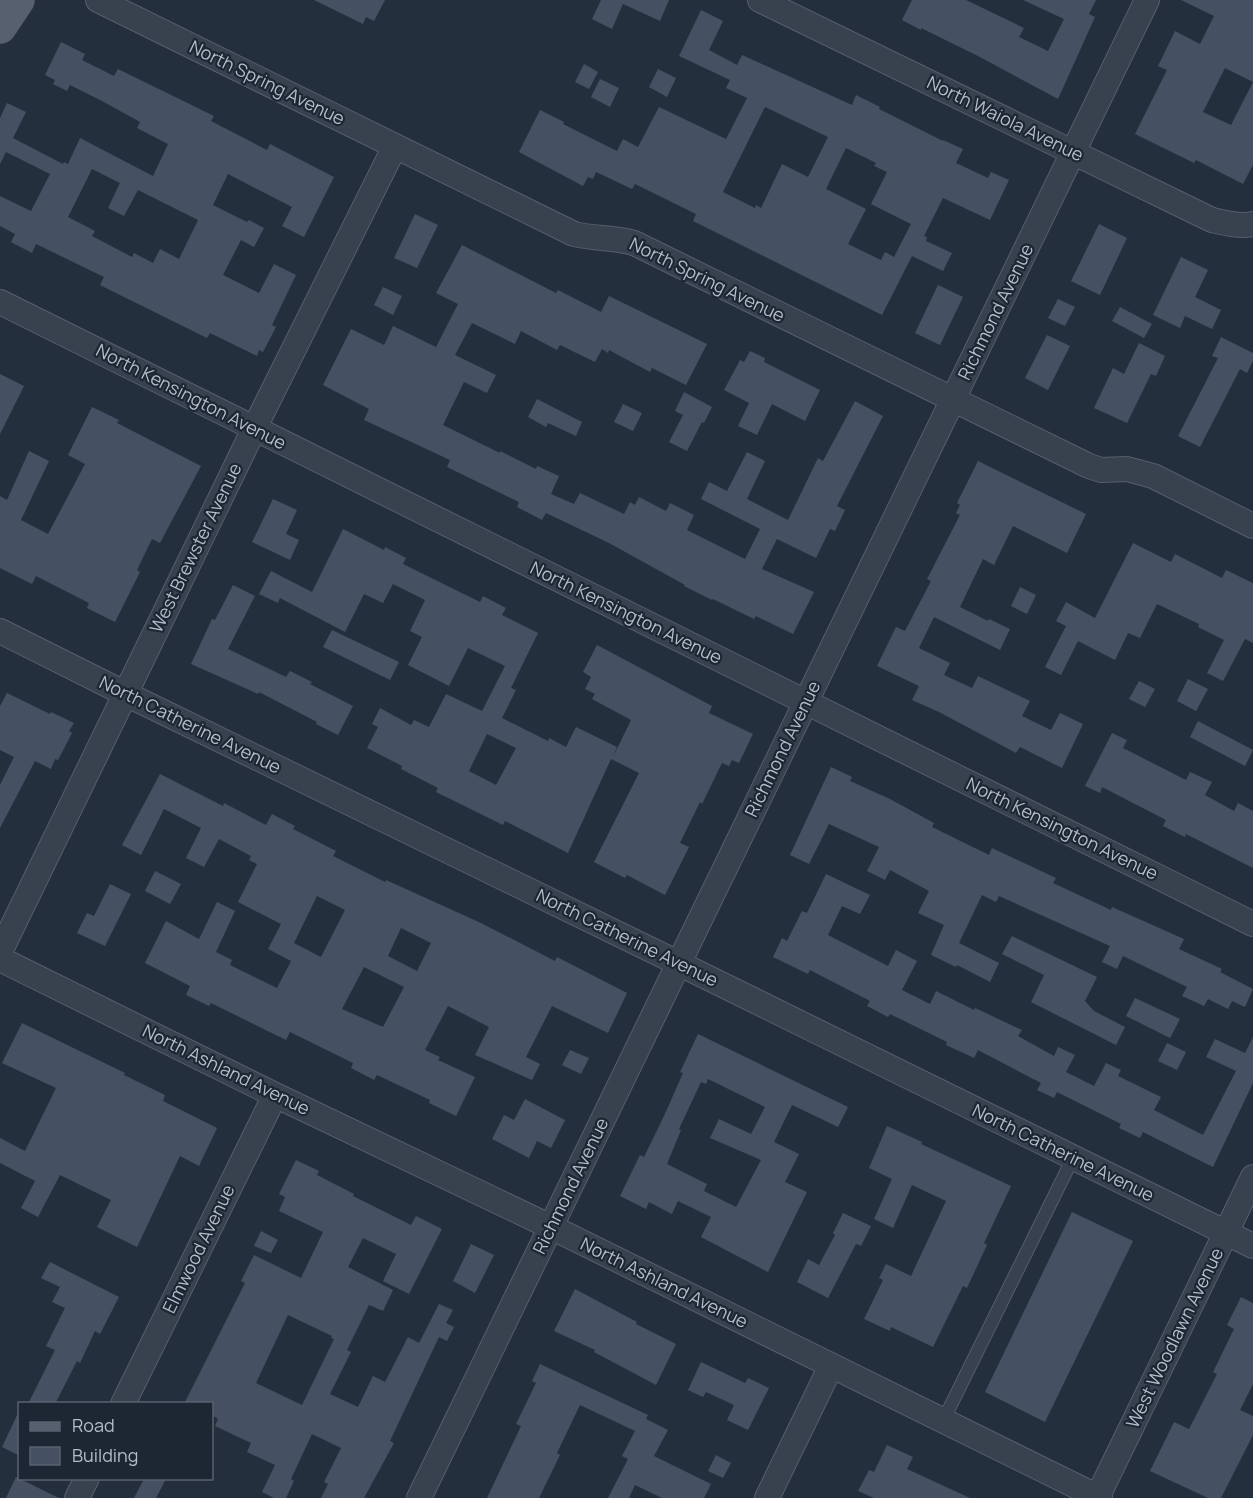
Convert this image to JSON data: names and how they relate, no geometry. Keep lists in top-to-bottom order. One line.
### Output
{"streets":{"street":["North Spring Avenue","North Waiola Avenue","Richmond Avenue","North Kensington Avenue","West Brewster Avenue","North Catherine Avenue","North Ashland Avenue","Elmwood Avenue","West Woodlawn Avenue"]},"crossings":[["North Spring Avenue","Richmond Avenue"],["North Spring Avenue","West Brewster Avenue"],["North Waiola Avenue","Richmond Avenue"],["Richmond Avenue","North Kensington Avenue"],["Richmond Avenue","North Catherine Avenue"],["Richmond Avenue","North Ashland Avenue"],["North Kensington Avenue","West Brewster Avenue"],["West Brewster Avenue","North Catherine Avenue"],["North Catherine Avenue","West Woodlawn Avenue"],["North Ashland Avenue","Elmwood Avenue"],["North Ashland Avenue","West Woodlawn Avenue"]],"legend":["Road","Building"]}
